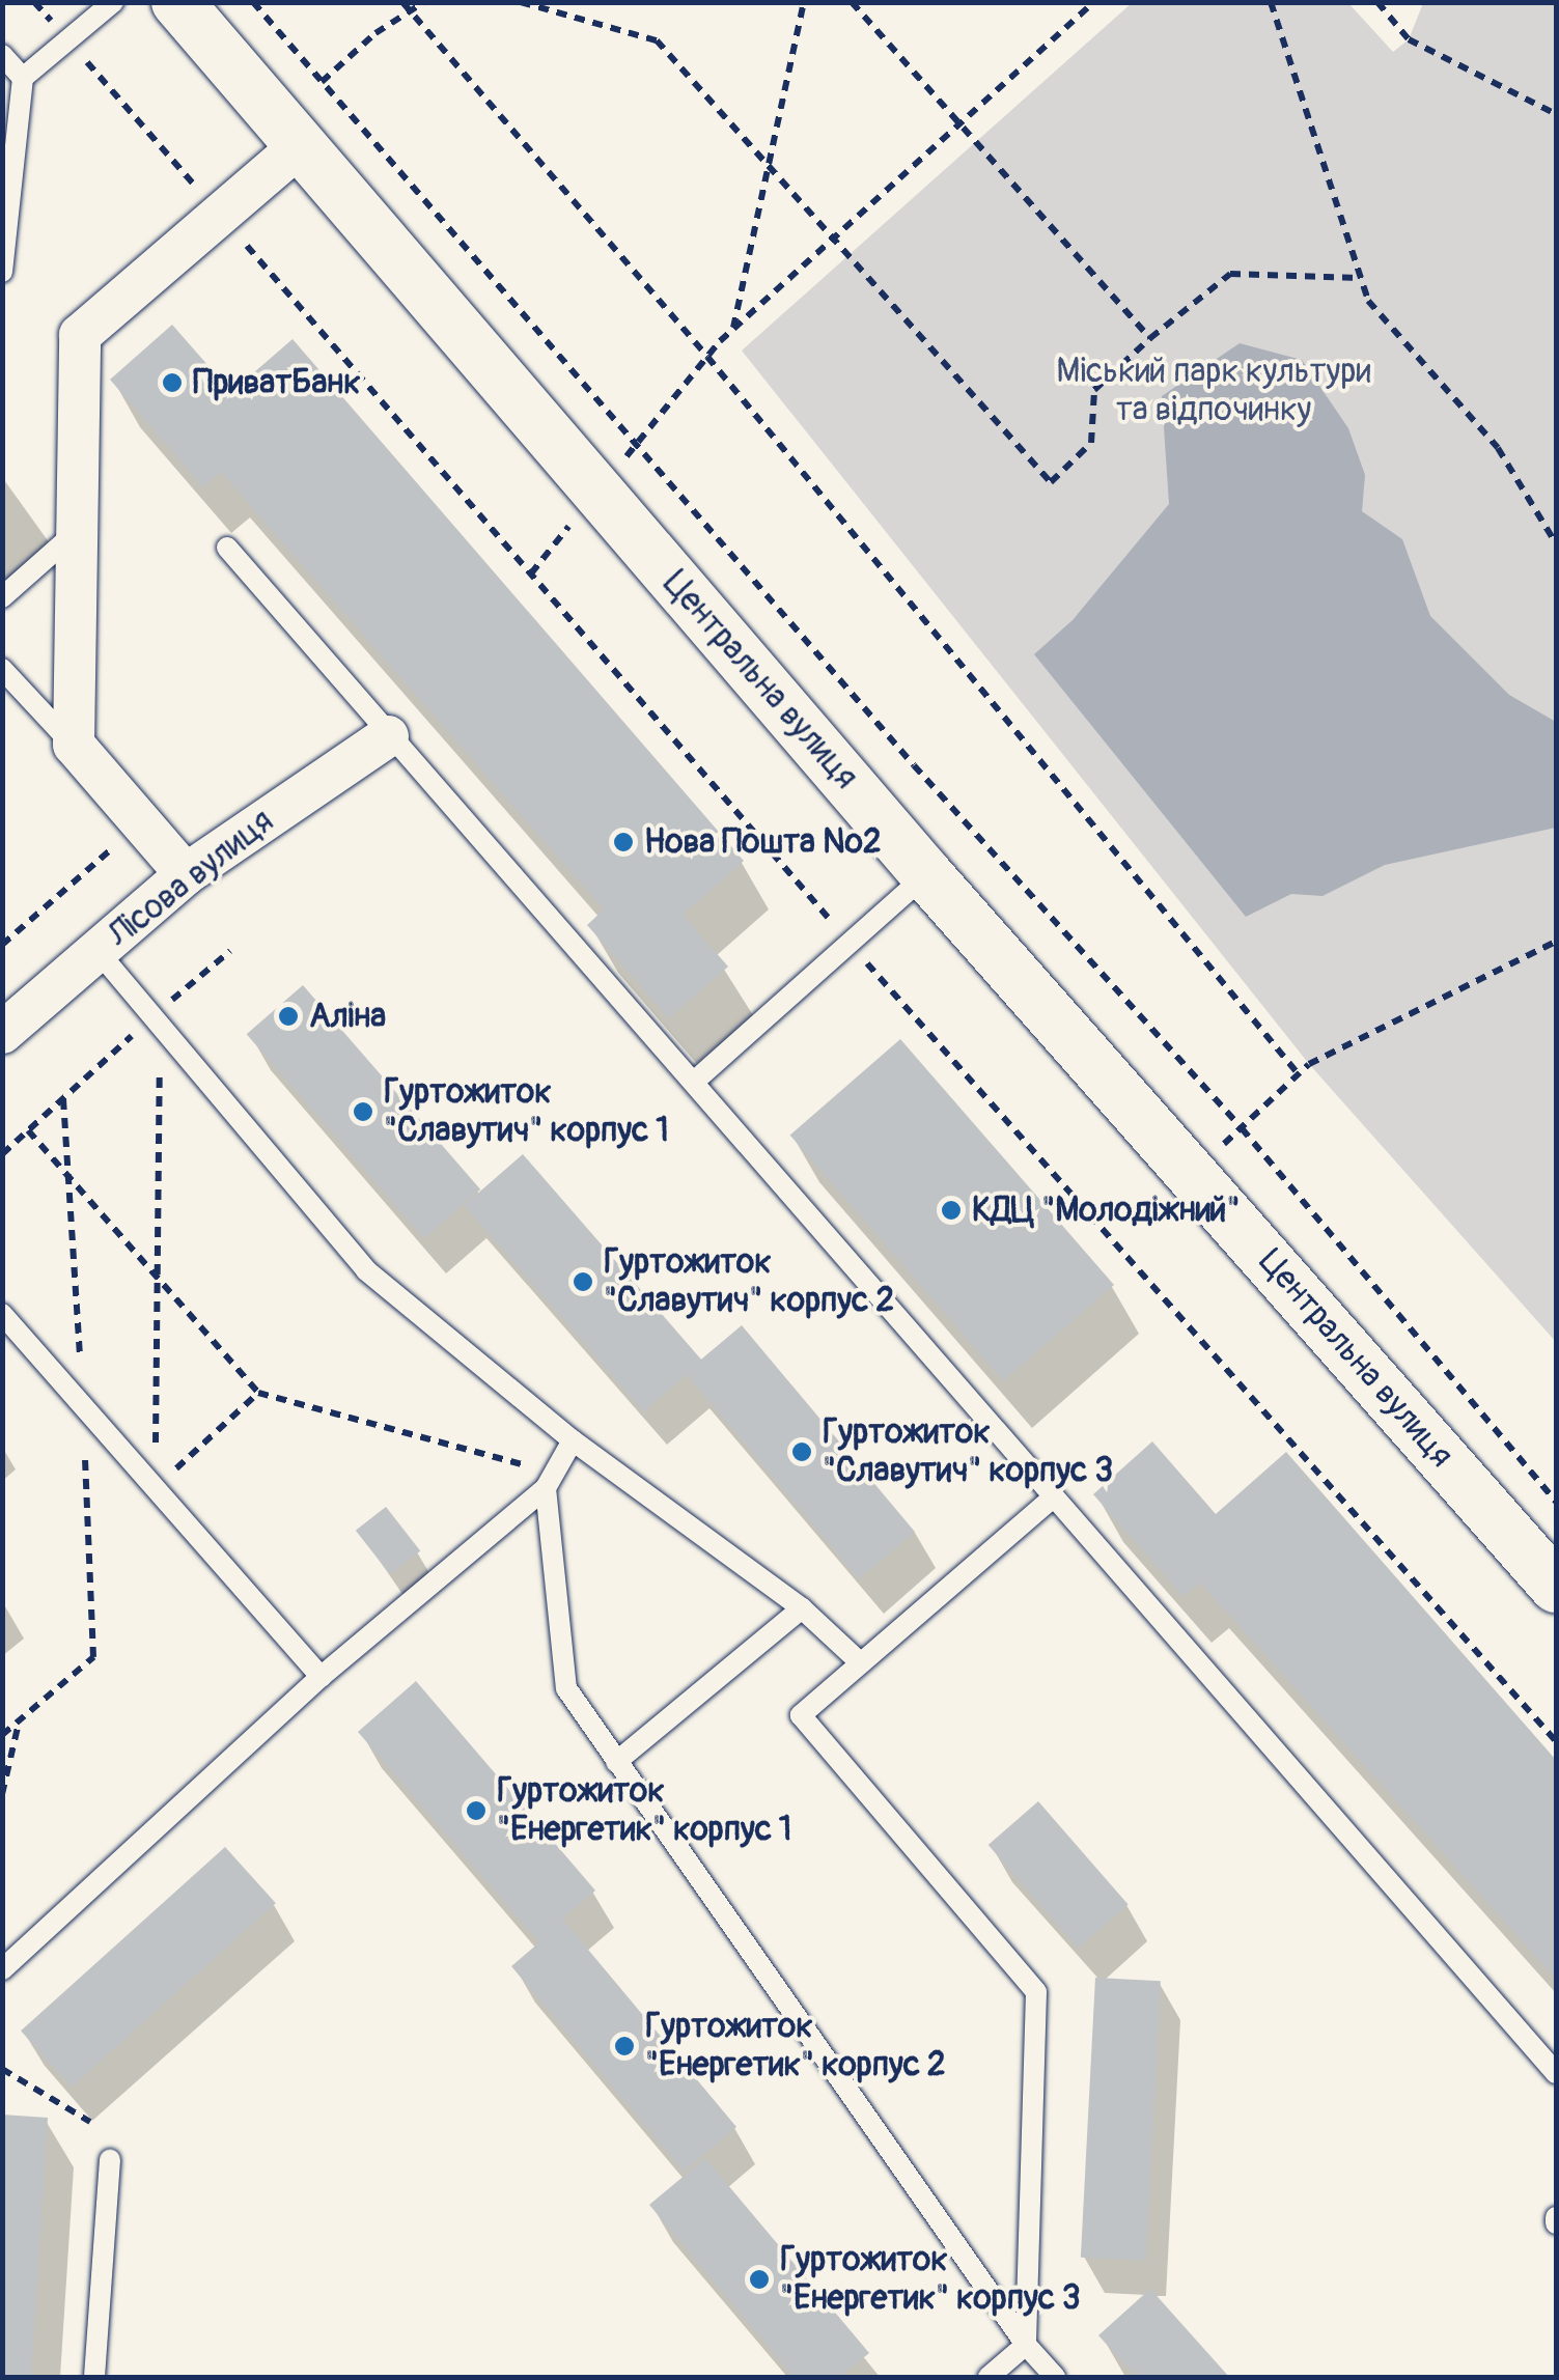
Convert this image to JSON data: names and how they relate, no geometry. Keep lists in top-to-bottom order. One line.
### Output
{"streets":{"street":["Центральна вулиця","Лісова вулиця"]},"parks":["Міський парк культури та відпочинку"],"places":["ПриватБанк","Нова Пошта №2","Аліна","Гуртожиток \"Славутич\" корпус 1","КДЦ \"Молодіжний\"","Гуртожиток \"Славутич\" корпус 2","Гуртожиток \"Славутич\" корпус 3","Гуртожиток \"Енергетик\" корпус 1","Гуртожиток \"Енергетик\" корпус 2","Гуртожиток \"Енергетик\" корпус 3"]}
